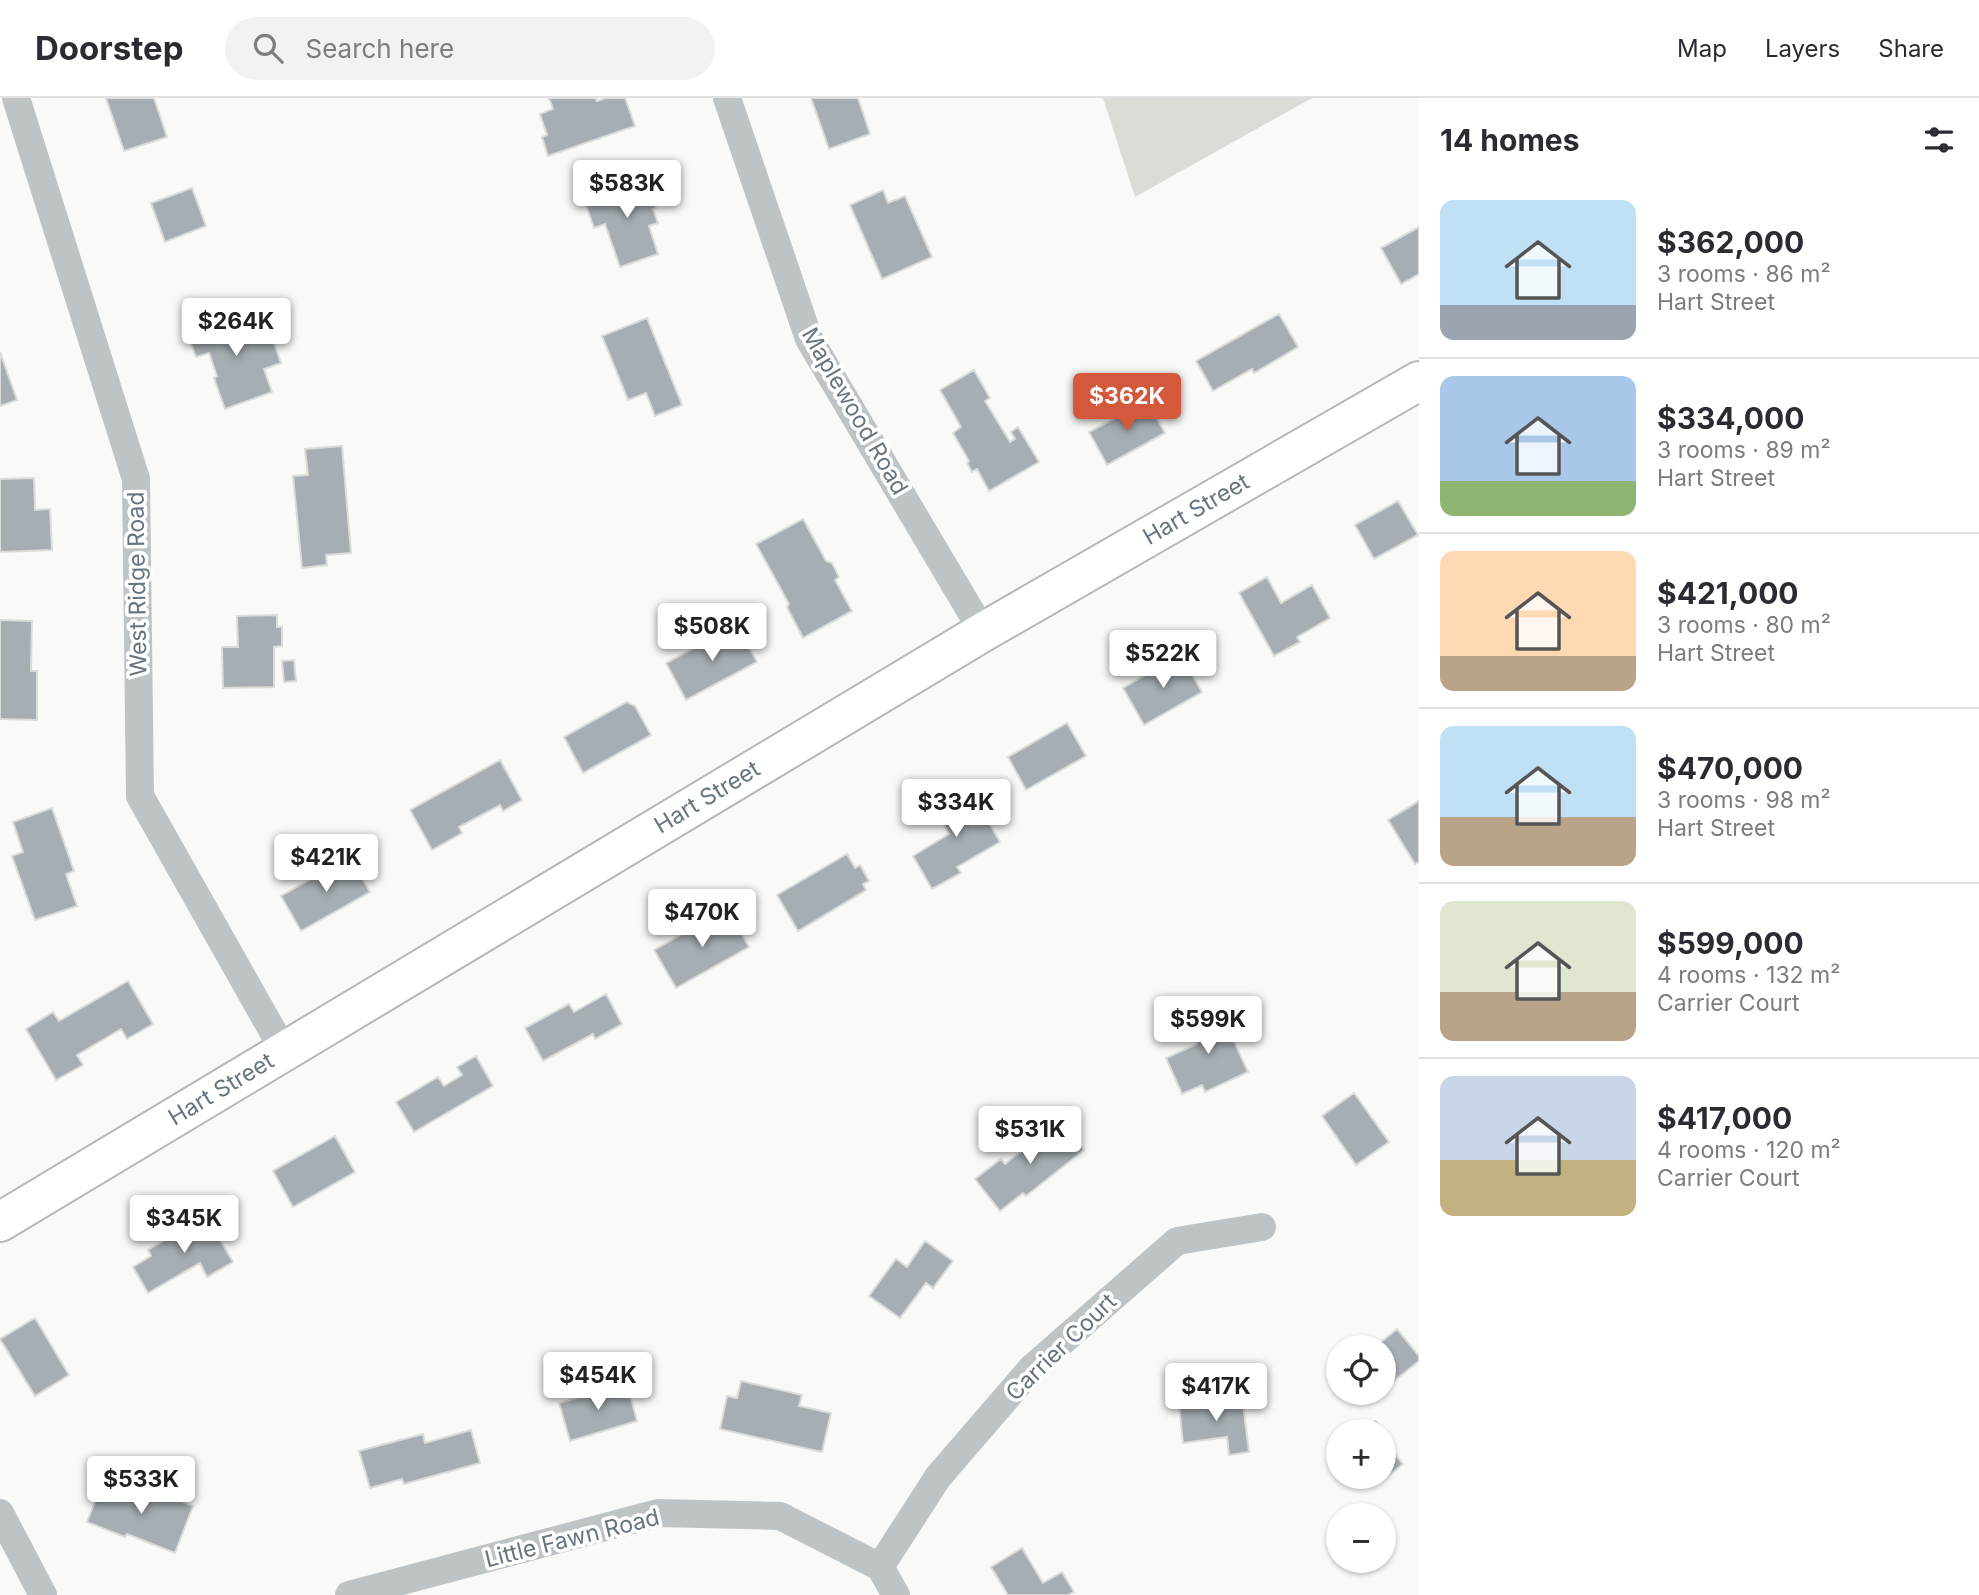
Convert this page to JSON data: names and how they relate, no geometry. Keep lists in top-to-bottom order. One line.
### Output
{"streets":{"street":["Maplewood Road","Hart Street","West Ridge Road","Carrier Court","Little Fawn Road"]},"crossings":[["Maplewood Road","Hart Street"],["Hart Street","West Ridge Road"],["Carrier Court","Little Fawn Road"]],"page":{"header":"Doorstep","search":"Search here","nav":["Map","Layers","Share"],"heading":"14 homes","price":["$583K","$264K","$362K","$508K","$522K","$334K","$421K","$470K","$599K","$531K","$345K","$454K","$417K","$533K"],"list":[{"name":"$362,000","note":"3 rooms · 86 m² · Hart Street"},{"name":"$334,000","note":"3 rooms · 89 m² · Hart Street"},{"name":"$421,000","note":"3 rooms · 80 m² · Hart Street"},{"name":"$470,000","note":"3 rooms · 98 m² · Hart Street"},{"name":"$599,000","note":"4 rooms · 132 m² · Carrier Court"},{"name":"$417,000","note":"4 rooms · 120 m² · Carrier Court"}],"map_buttons":["+","−"]}}
